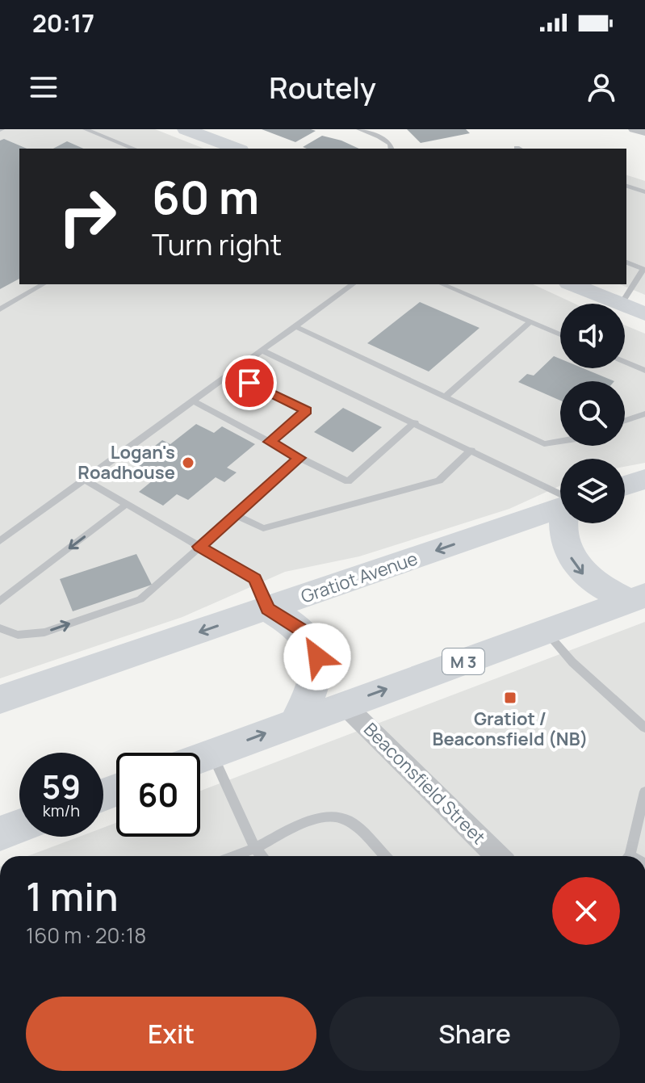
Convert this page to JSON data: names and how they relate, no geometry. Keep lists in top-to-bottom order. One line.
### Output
{"streets":{"main road":["Gratiot Avenue","M 3"],"street":["Beaconsfield Street"]},"crossings":[["M 3","Beaconsfield Street"]],"places":{"other":["Logan's Roadhouse"],"transit":["Gratiot / Beaconsfield (NB)"]},"page":{"status":"20:17","header":"Routely","turn":["60 m","Turn right"],"speed":"59 km/h","limit":"60","heading":["1 min","160 m · 20:18"],"buttons":["Exit","Share"]}}
